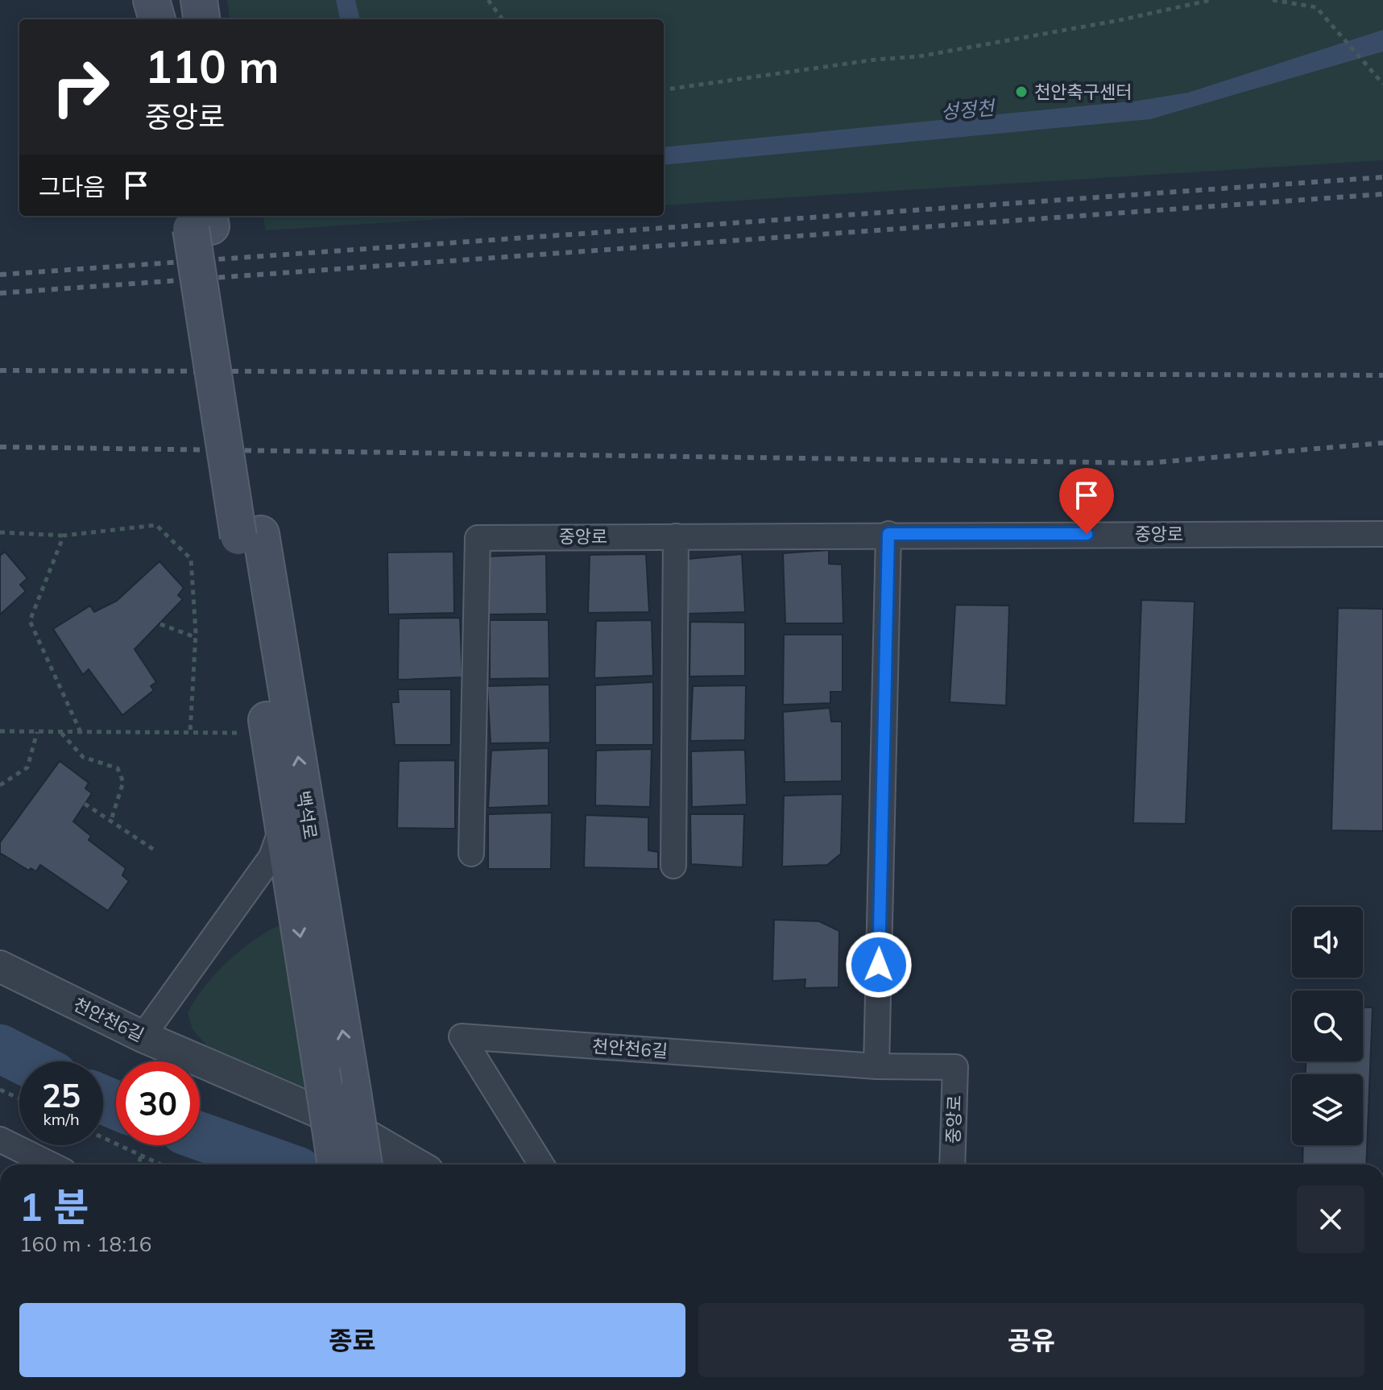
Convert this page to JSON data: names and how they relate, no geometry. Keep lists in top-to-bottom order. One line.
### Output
{"streets":{"main road":["백석로"],"street":["중앙로","천안천6길"]},"crossings":[["중앙로","천안천6길"]],"water":["성정천"],"places":["천안축구센터"],"page":{"turn":["110 m","중앙로"],"then":"그다음","speed":"25 km/h","limit":"30","heading":["1 분","160 m · 18:16"],"buttons":["종료","공유"]}}
